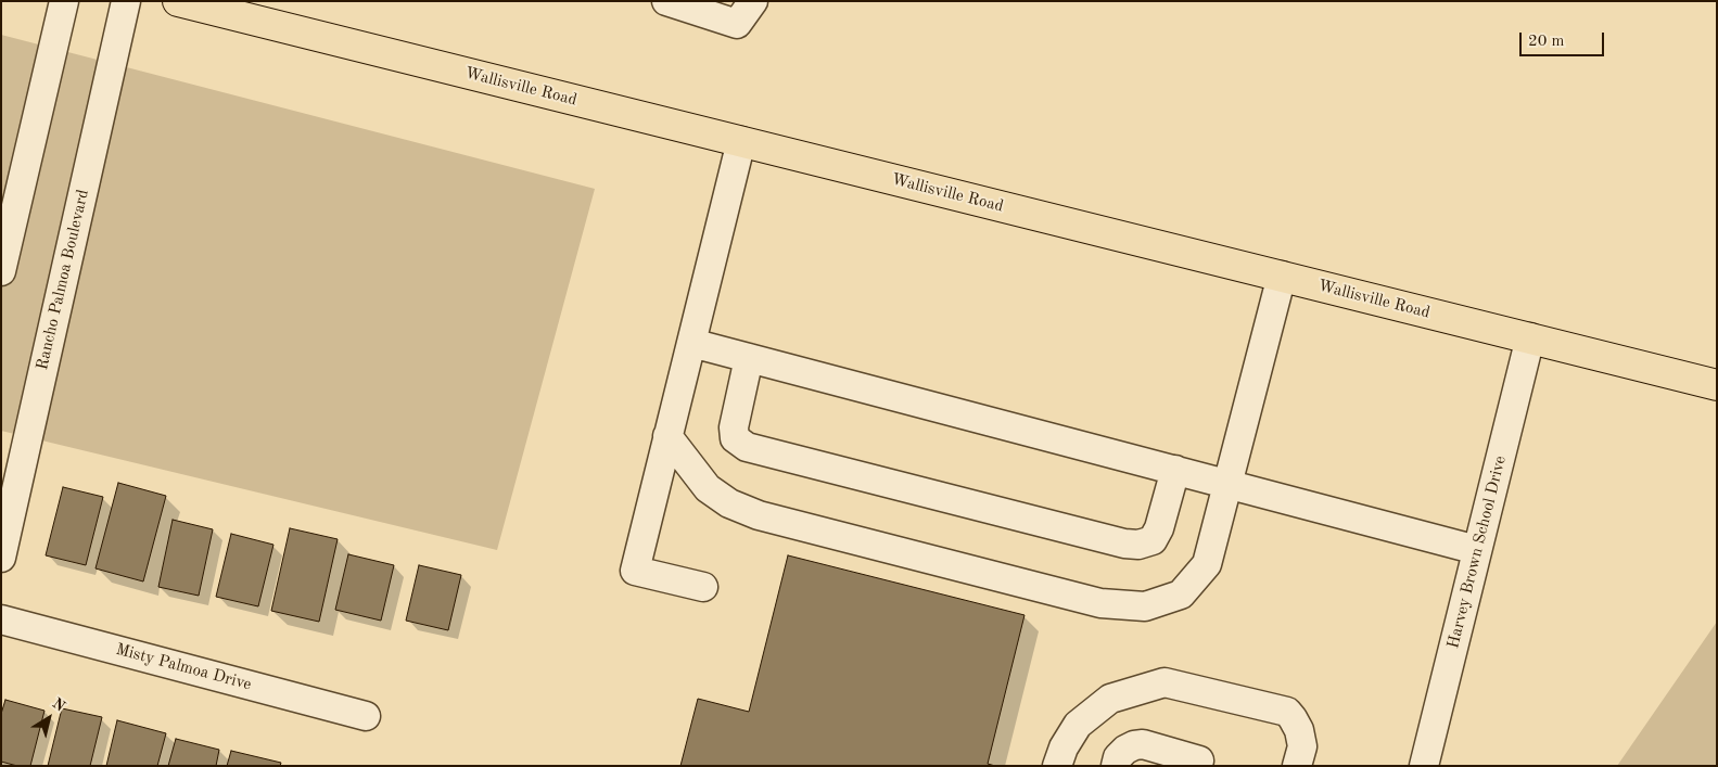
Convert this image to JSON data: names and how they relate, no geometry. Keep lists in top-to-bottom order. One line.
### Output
{"streets":{"main road":["Wallisville Road"],"street":["Rancho Palmoa Boulevard","Harvey Brown School Drive","Misty Palmoa Drive"]},"crossings":[["Wallisville Road","Harvey Brown School Drive"]],"scale_bar":"20 m","north":"top right"}
